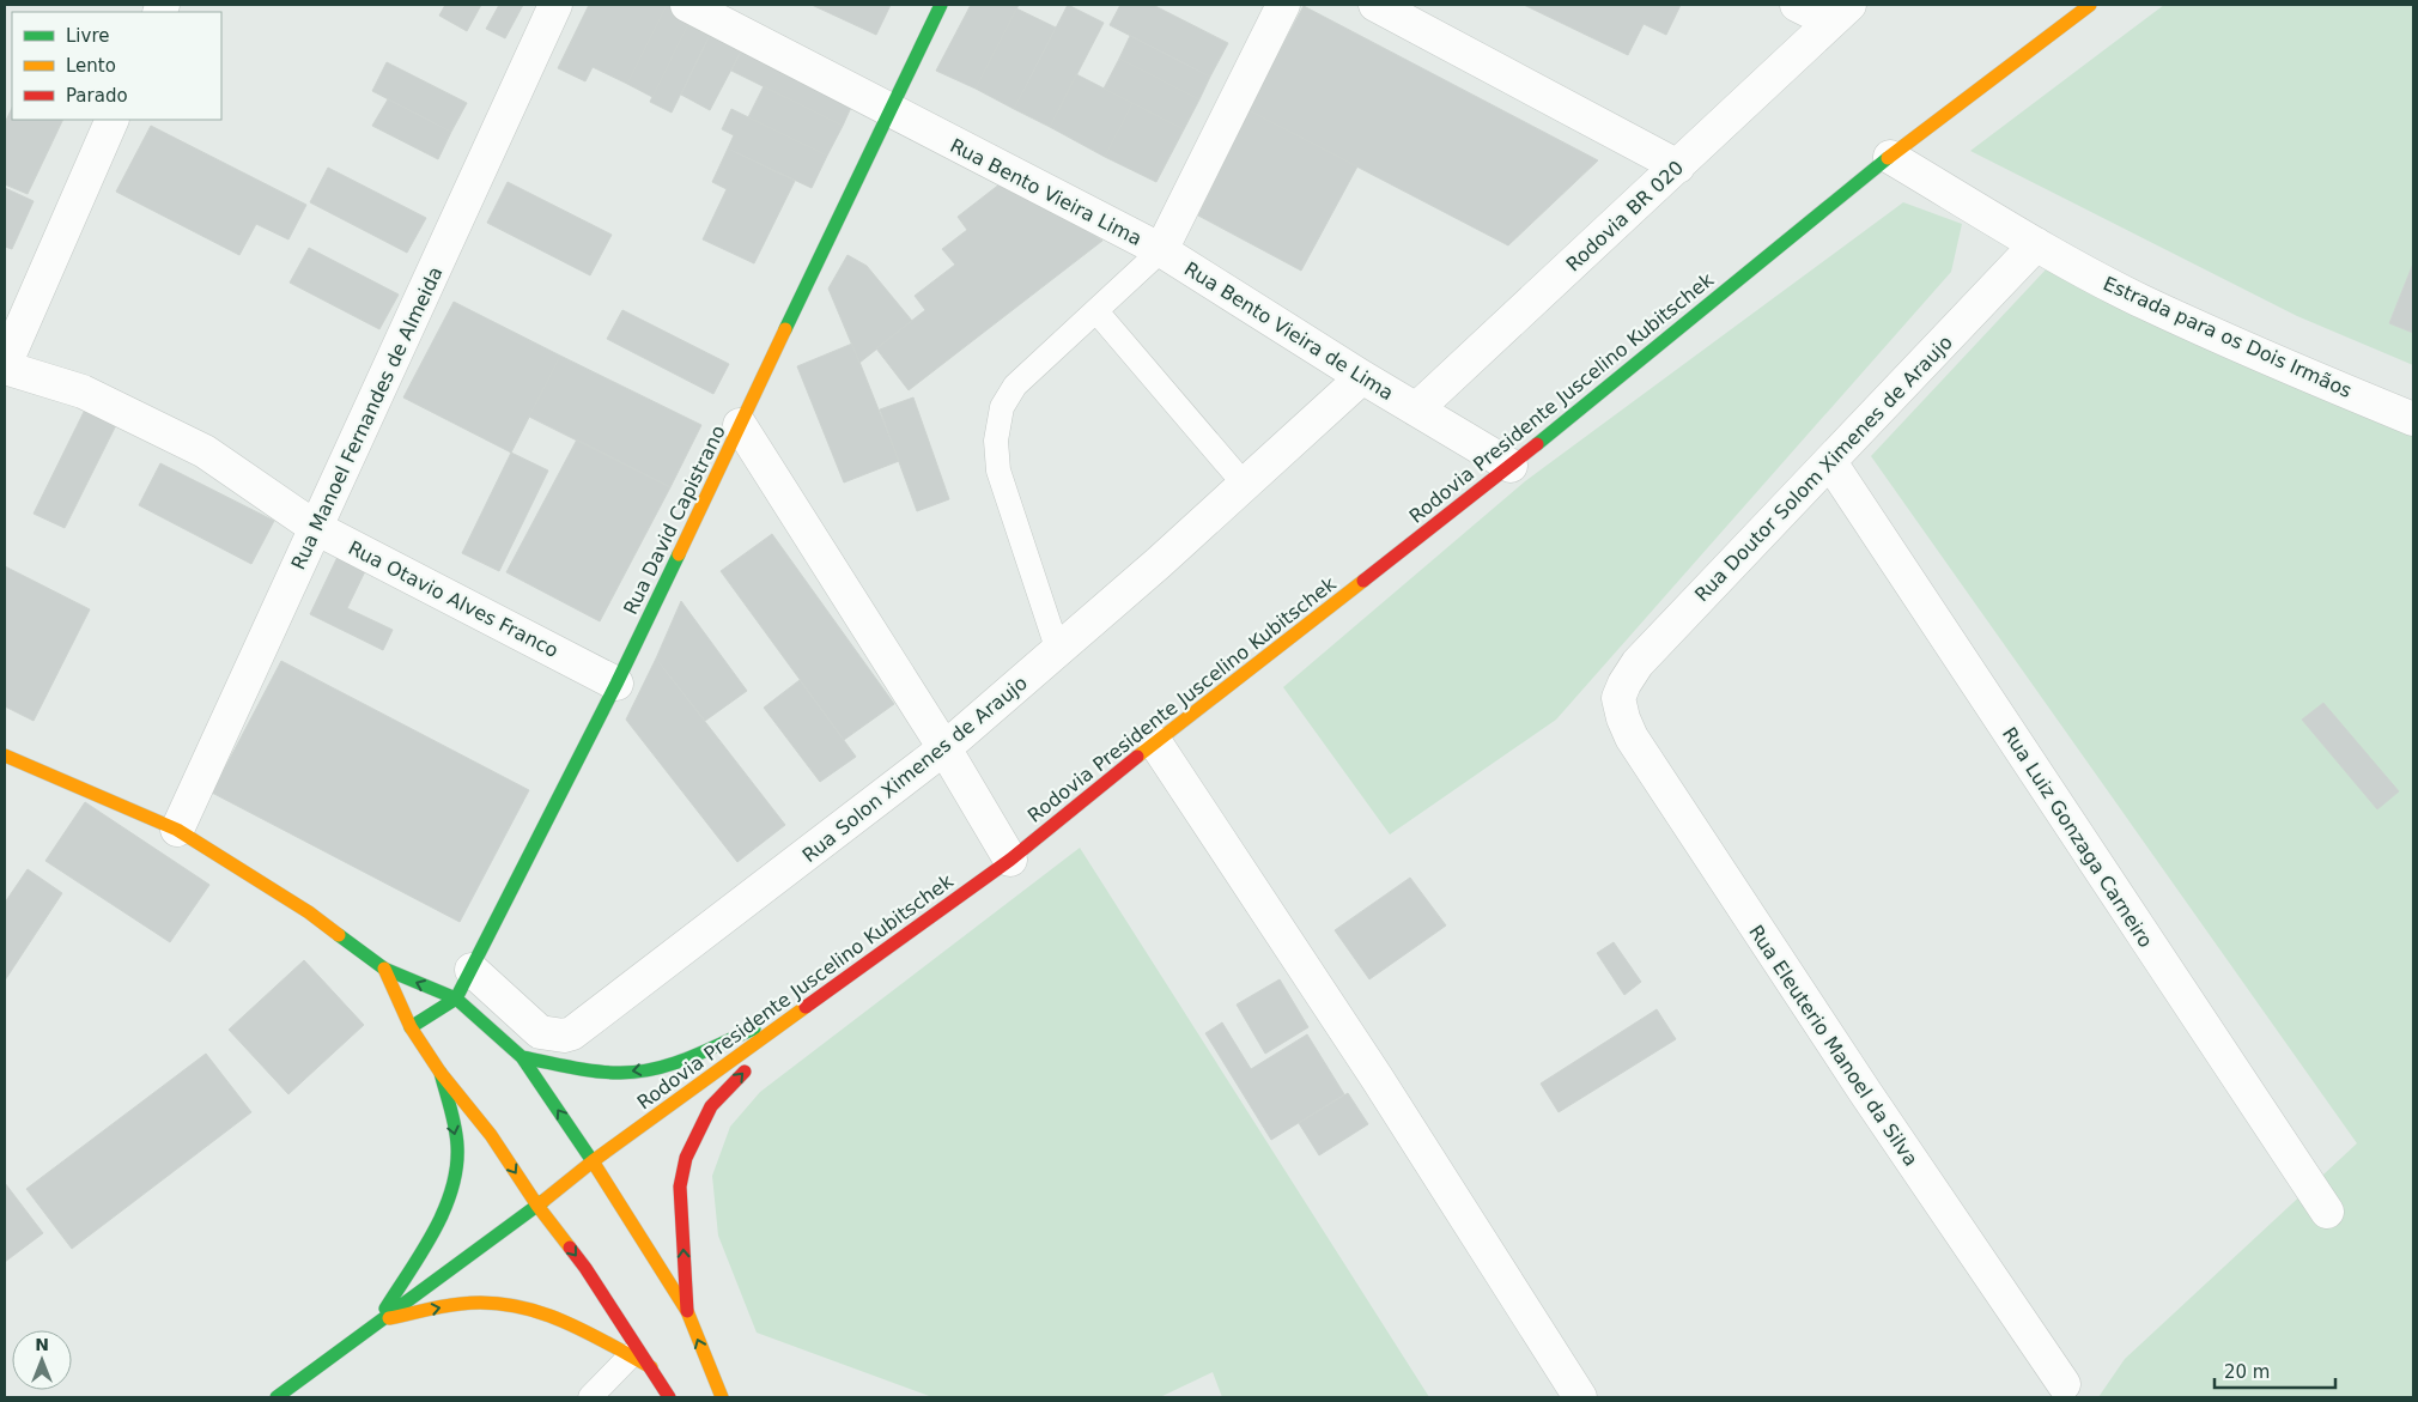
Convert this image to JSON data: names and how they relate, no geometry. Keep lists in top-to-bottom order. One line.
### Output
{"streets":{"main road":["Rodovia Presidente Juscelino Kubitschek","Rua David Capistrano"],"street":["Rua Bento Vieira Lima","Rodovia BR 020","Rua Bento Vieira de Lima","Estrada para os Dois Irmãos","Rua Manoel Fernandes de Almeida","Rua Doutor Solom Ximenes de Araujo","Rua Otavio Alves Franco","Rua Solon Ximenes de Araujo","Rua Luiz Gonzaga Carneiro","Rua Eleuterio Manoel da Silva"]},"crossings":[["Rua Bento Vieira Lima","Rua Bento Vieira de Lima"],["Rua Bento Vieira Lima","Rua David Capistrano"],["Rodovia BR 020","Rua Bento Vieira de Lima"],["Rua Bento Vieira de Lima","Rodovia Presidente Juscelino Kubitschek"],["Rua Bento Vieira de Lima","Rua Solon Ximenes de Araujo"],["Estrada para os Dois Irmãos","Rodovia Presidente Juscelino Kubitschek"],["Estrada para os Dois Irmãos","Rua Doutor Solom Ximenes de Araujo"],["Rua Manoel Fernandes de Almeida","Rua Otavio Alves Franco"],["Rua Doutor Solom Ximenes de Araujo","Rua Luiz Gonzaga Carneiro"],["Rua Doutor Solom Ximenes de Araujo","Rua Eleuterio Manoel da Silva"],["Rua David Capistrano","Rua Otavio Alves Franco"],["Rua David Capistrano","Rua Solon Ximenes de Araujo"]],"legend":["Livre","Lento","Parado"],"scale_bar":"20 m","north":"top"}
